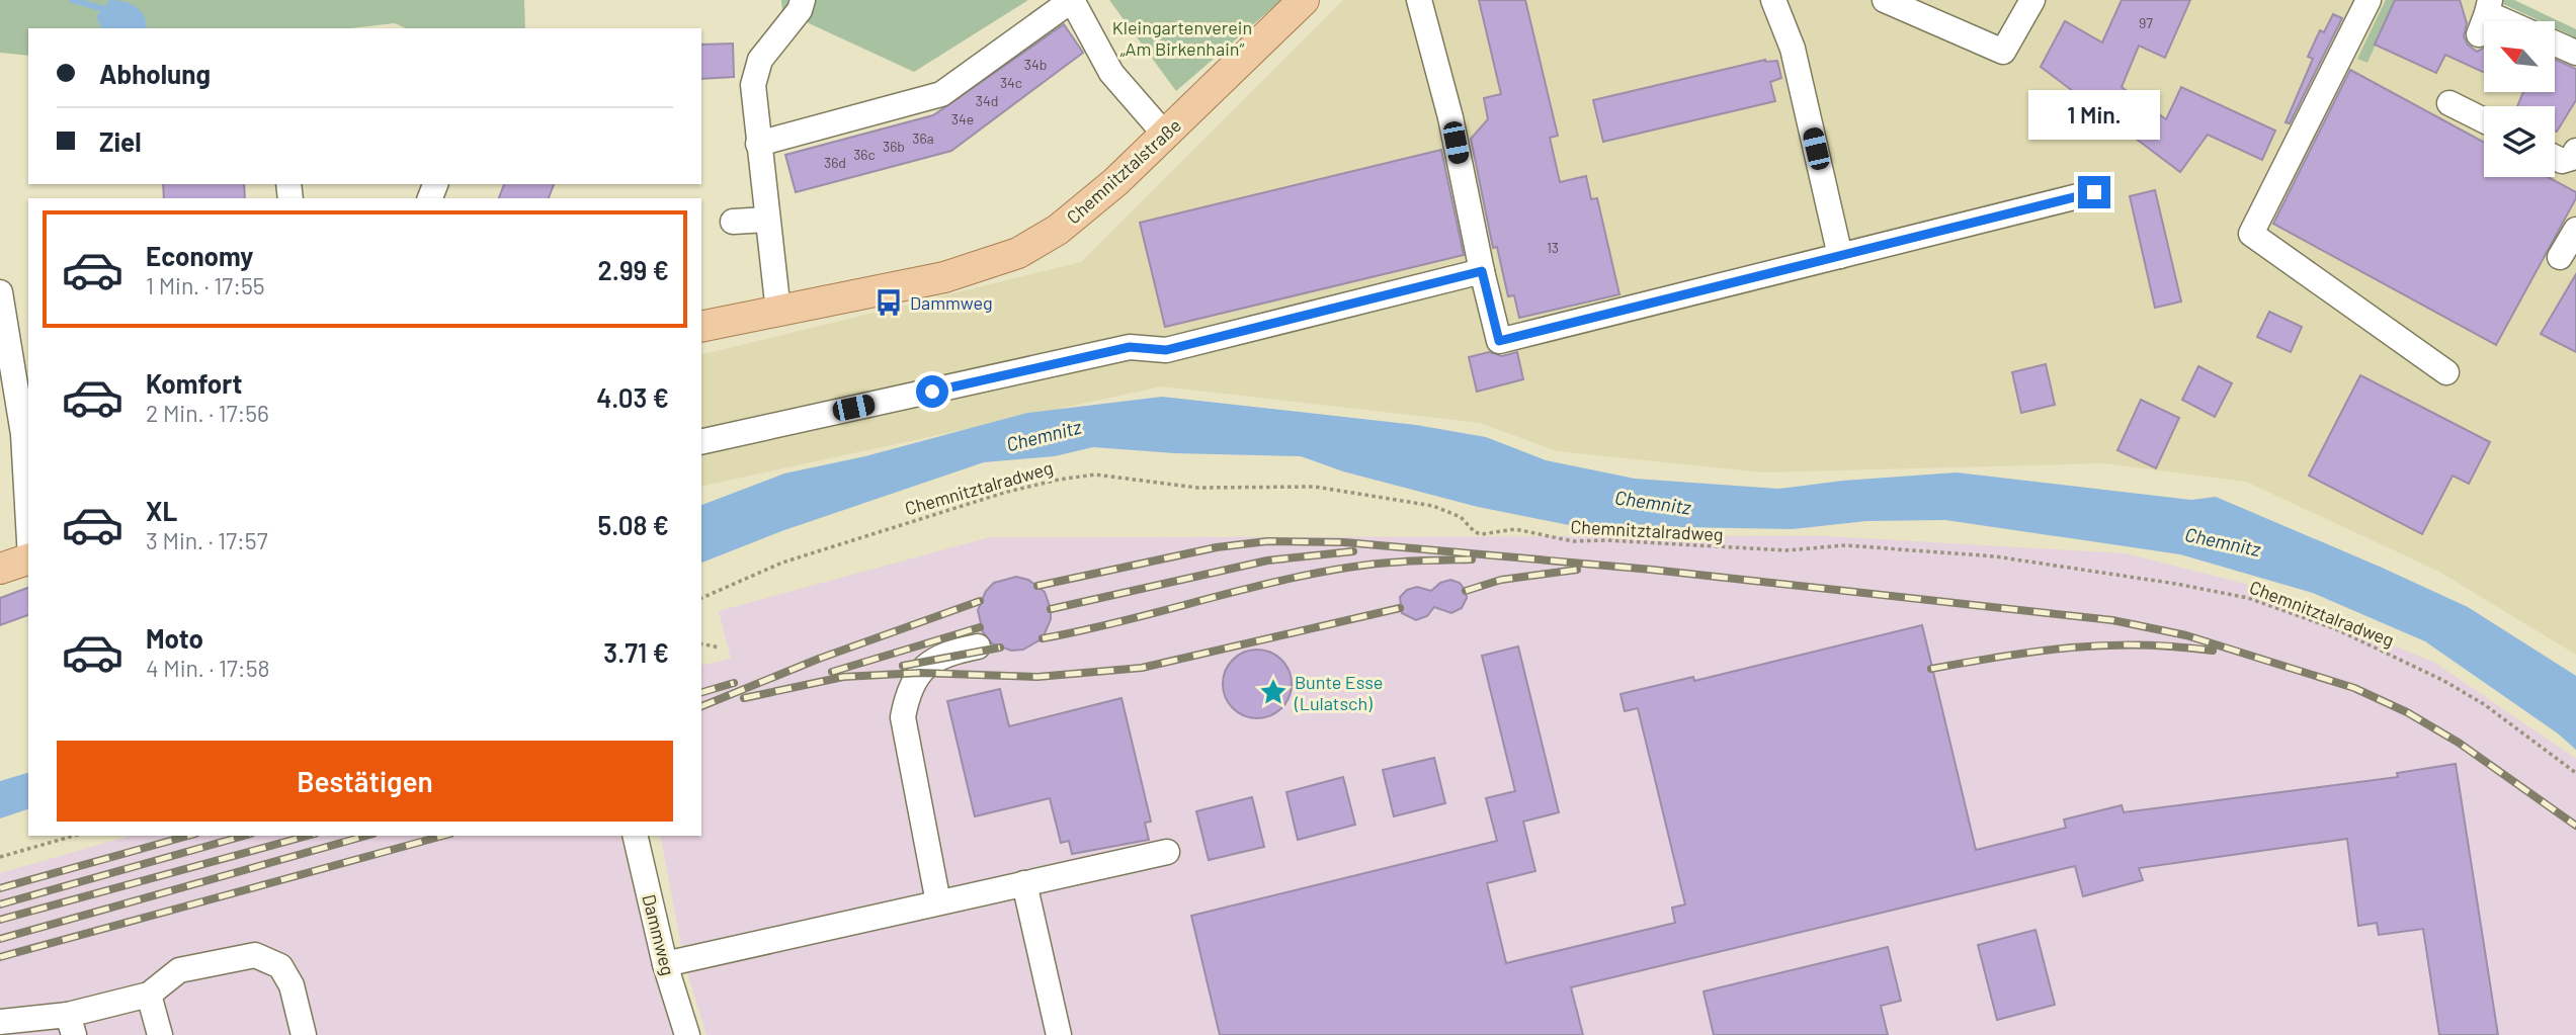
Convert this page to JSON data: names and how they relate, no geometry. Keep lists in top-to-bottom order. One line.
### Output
{"streets":{"main road":["Chemnitztalstraße"],"street":["Dammweg"],"path":["Chemnitztalradweg"]},"water":["Chemnitz"],"parks":["Kleingartenverein „Am Birkenhain“"],"places":{"bus stop":["Dammweg"],"place":["Bunte Esse (Lulatsch)"]},"house_numbers":["97","34b","34c","34d","34e","36a","36b","36c","36d","13"],"north":"top left","page":{"banner":["Abholung","Ziel"],"bubble":"1 Min.","list":[{"name":"Economy","note":"1 Min. · 17:55","value":"2.99 €"},{"name":"Komfort","note":"2 Min. · 17:56","value":"4.03 €"},{"name":"XL","note":"3 Min. · 17:57","value":"5.08 €"},{"name":"Moto","note":"4 Min. · 17:58","value":"3.71 €"}],"buttons":"Bestätigen"}}
